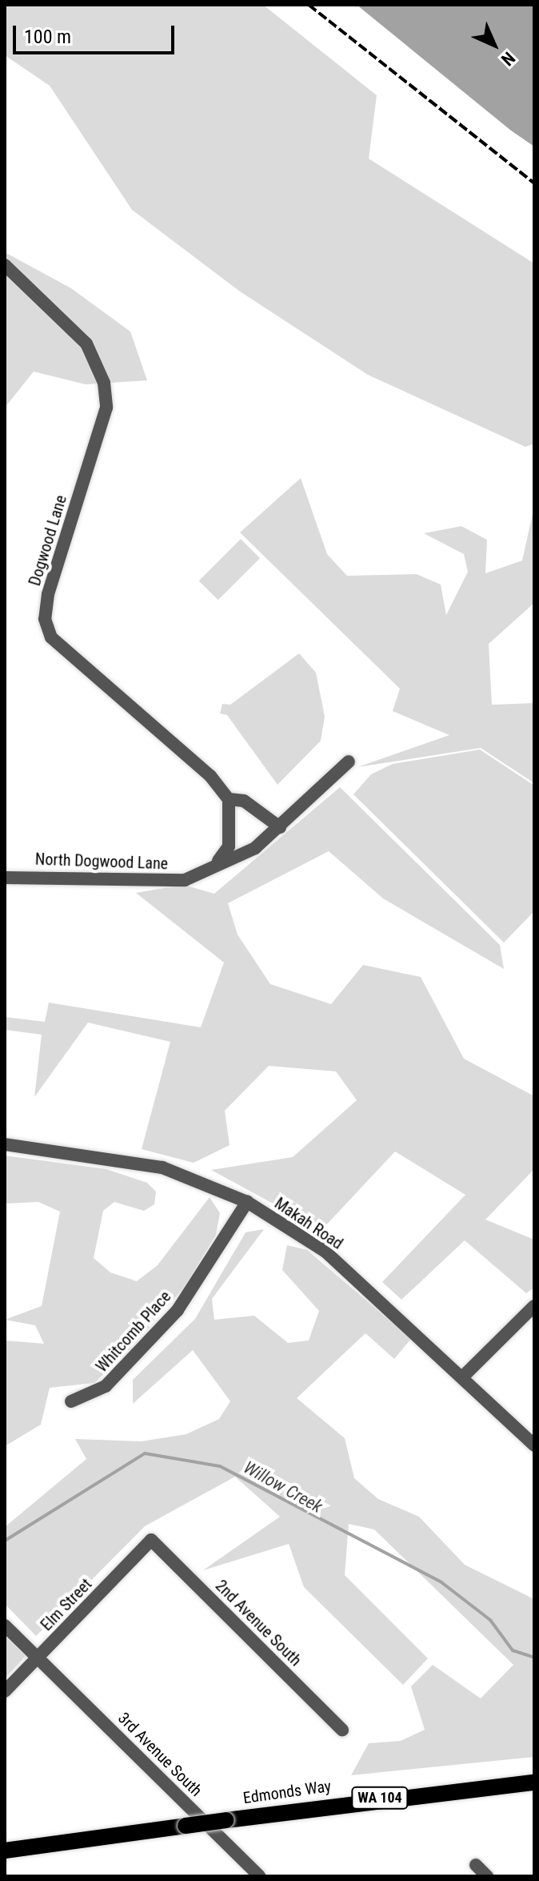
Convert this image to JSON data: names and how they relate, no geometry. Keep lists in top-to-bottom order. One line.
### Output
{"streets":{"main road":["Edmonds Way","WA 104"],"street":["Dogwood Lane","North Dogwood Lane","Makah Road","Whitcomb Place","Elm Street","2nd Avenue South","3rd Avenue South"]},"crossings":[["Makah Road","Whitcomb Place"],["Elm Street","2nd Avenue South"],["Elm Street","3rd Avenue South"]],"water":["Willow Creek"],"scale_bar":"100 m","north":"bottom right"}
